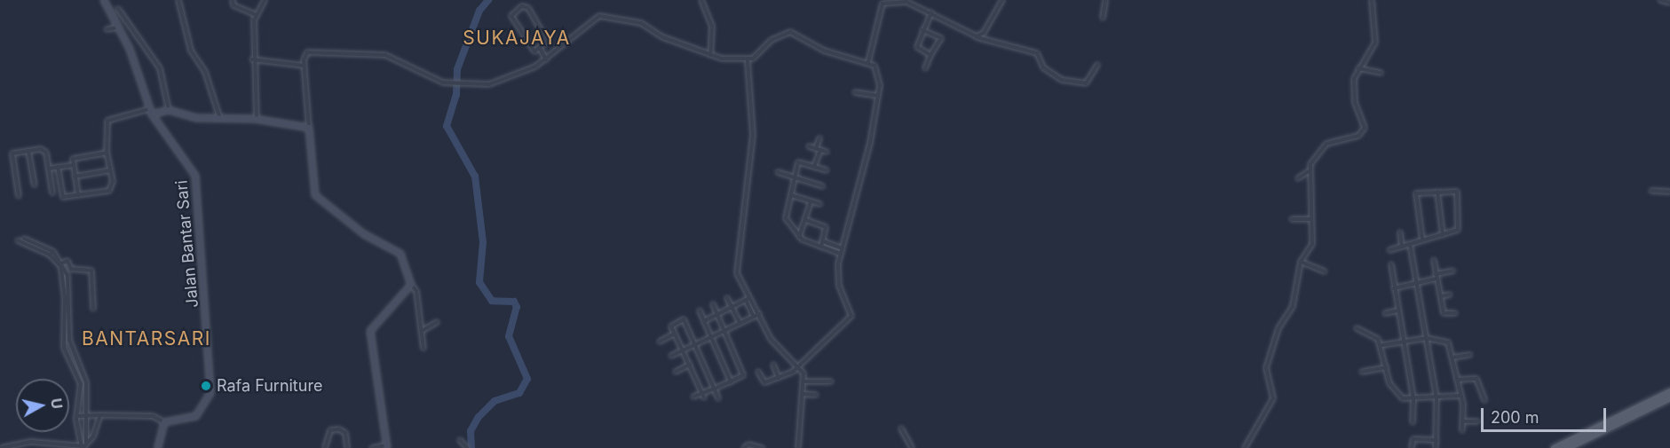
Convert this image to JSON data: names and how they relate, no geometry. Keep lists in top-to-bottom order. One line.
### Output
{"streets":{"street":["Jalan Bantar Sari"]},"districts":["SUKAJAYA","BANTARSARI"],"places":["Rafa Furniture"],"scale_bar":"200 m","north":"right"}
